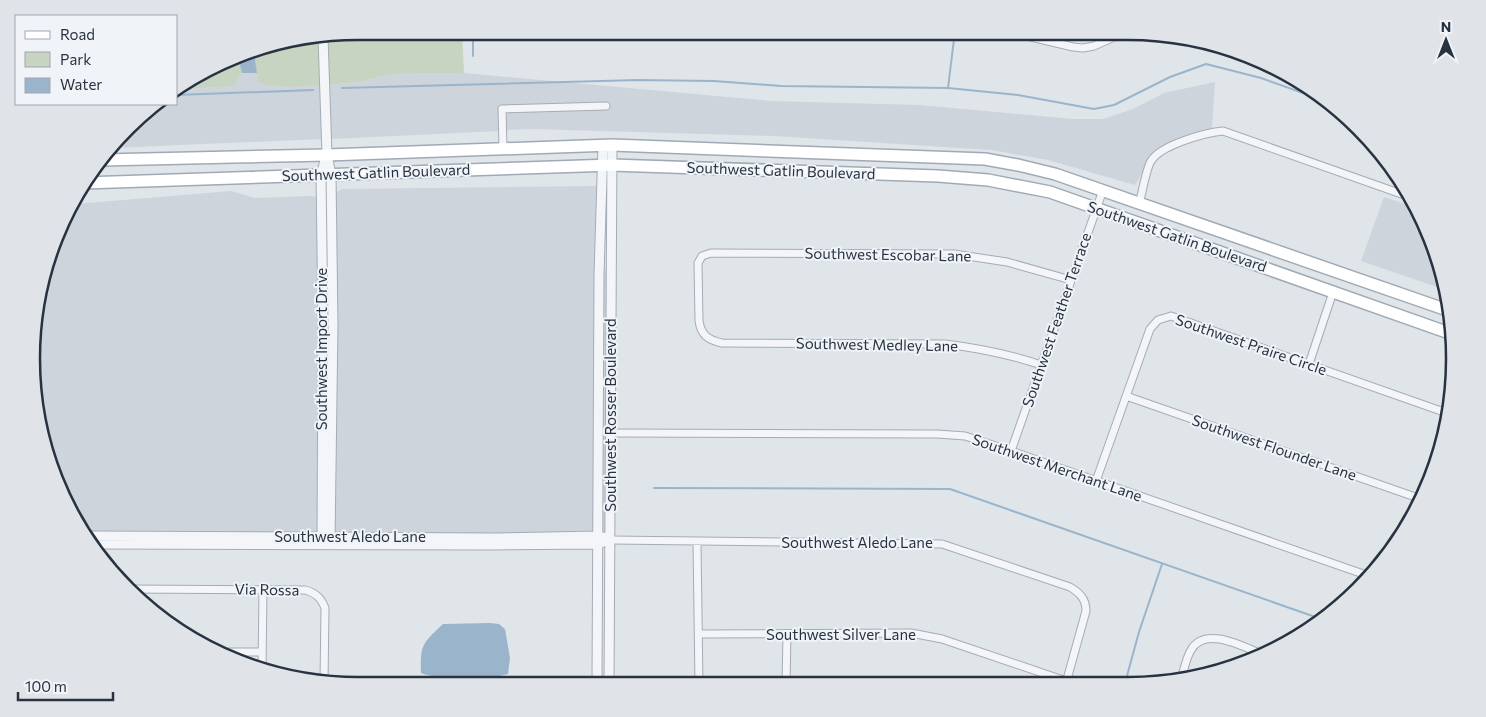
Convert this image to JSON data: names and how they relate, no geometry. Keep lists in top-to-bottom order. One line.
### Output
{"streets":{"main road":["Southwest Gatlin Boulevard"],"street":["Southwest Escobar Lane","Southwest Feather Terrace","Southwest Medley Lane","Southwest Praire Circle","Southwest Import Drive","Southwest Rosser Boulevard","Southwest Flounder Lane","Southwest Merchant Lane","Southwest Aledo Lane","Via Rossa","Southwest Silver Lane"]},"crossings":[["Southwest Gatlin Boulevard","Southwest Feather Terrace"],["Southwest Gatlin Boulevard","Southwest Import Drive"],["Southwest Gatlin Boulevard","Southwest Rosser Boulevard"],["Southwest Escobar Lane","Southwest Feather Terrace"],["Southwest Escobar Lane","Southwest Medley Lane"],["Southwest Feather Terrace","Southwest Medley Lane"],["Southwest Feather Terrace","Southwest Merchant Lane"],["Southwest Praire Circle","Southwest Flounder Lane"],["Southwest Praire Circle","Southwest Merchant Lane"],["Southwest Import Drive","Southwest Aledo Lane"],["Southwest Rosser Boulevard","Southwest Merchant Lane"],["Southwest Rosser Boulevard","Southwest Aledo Lane"]],"legend":["Road","Park","Water"],"scale_bar":"100 m","north":"top"}
